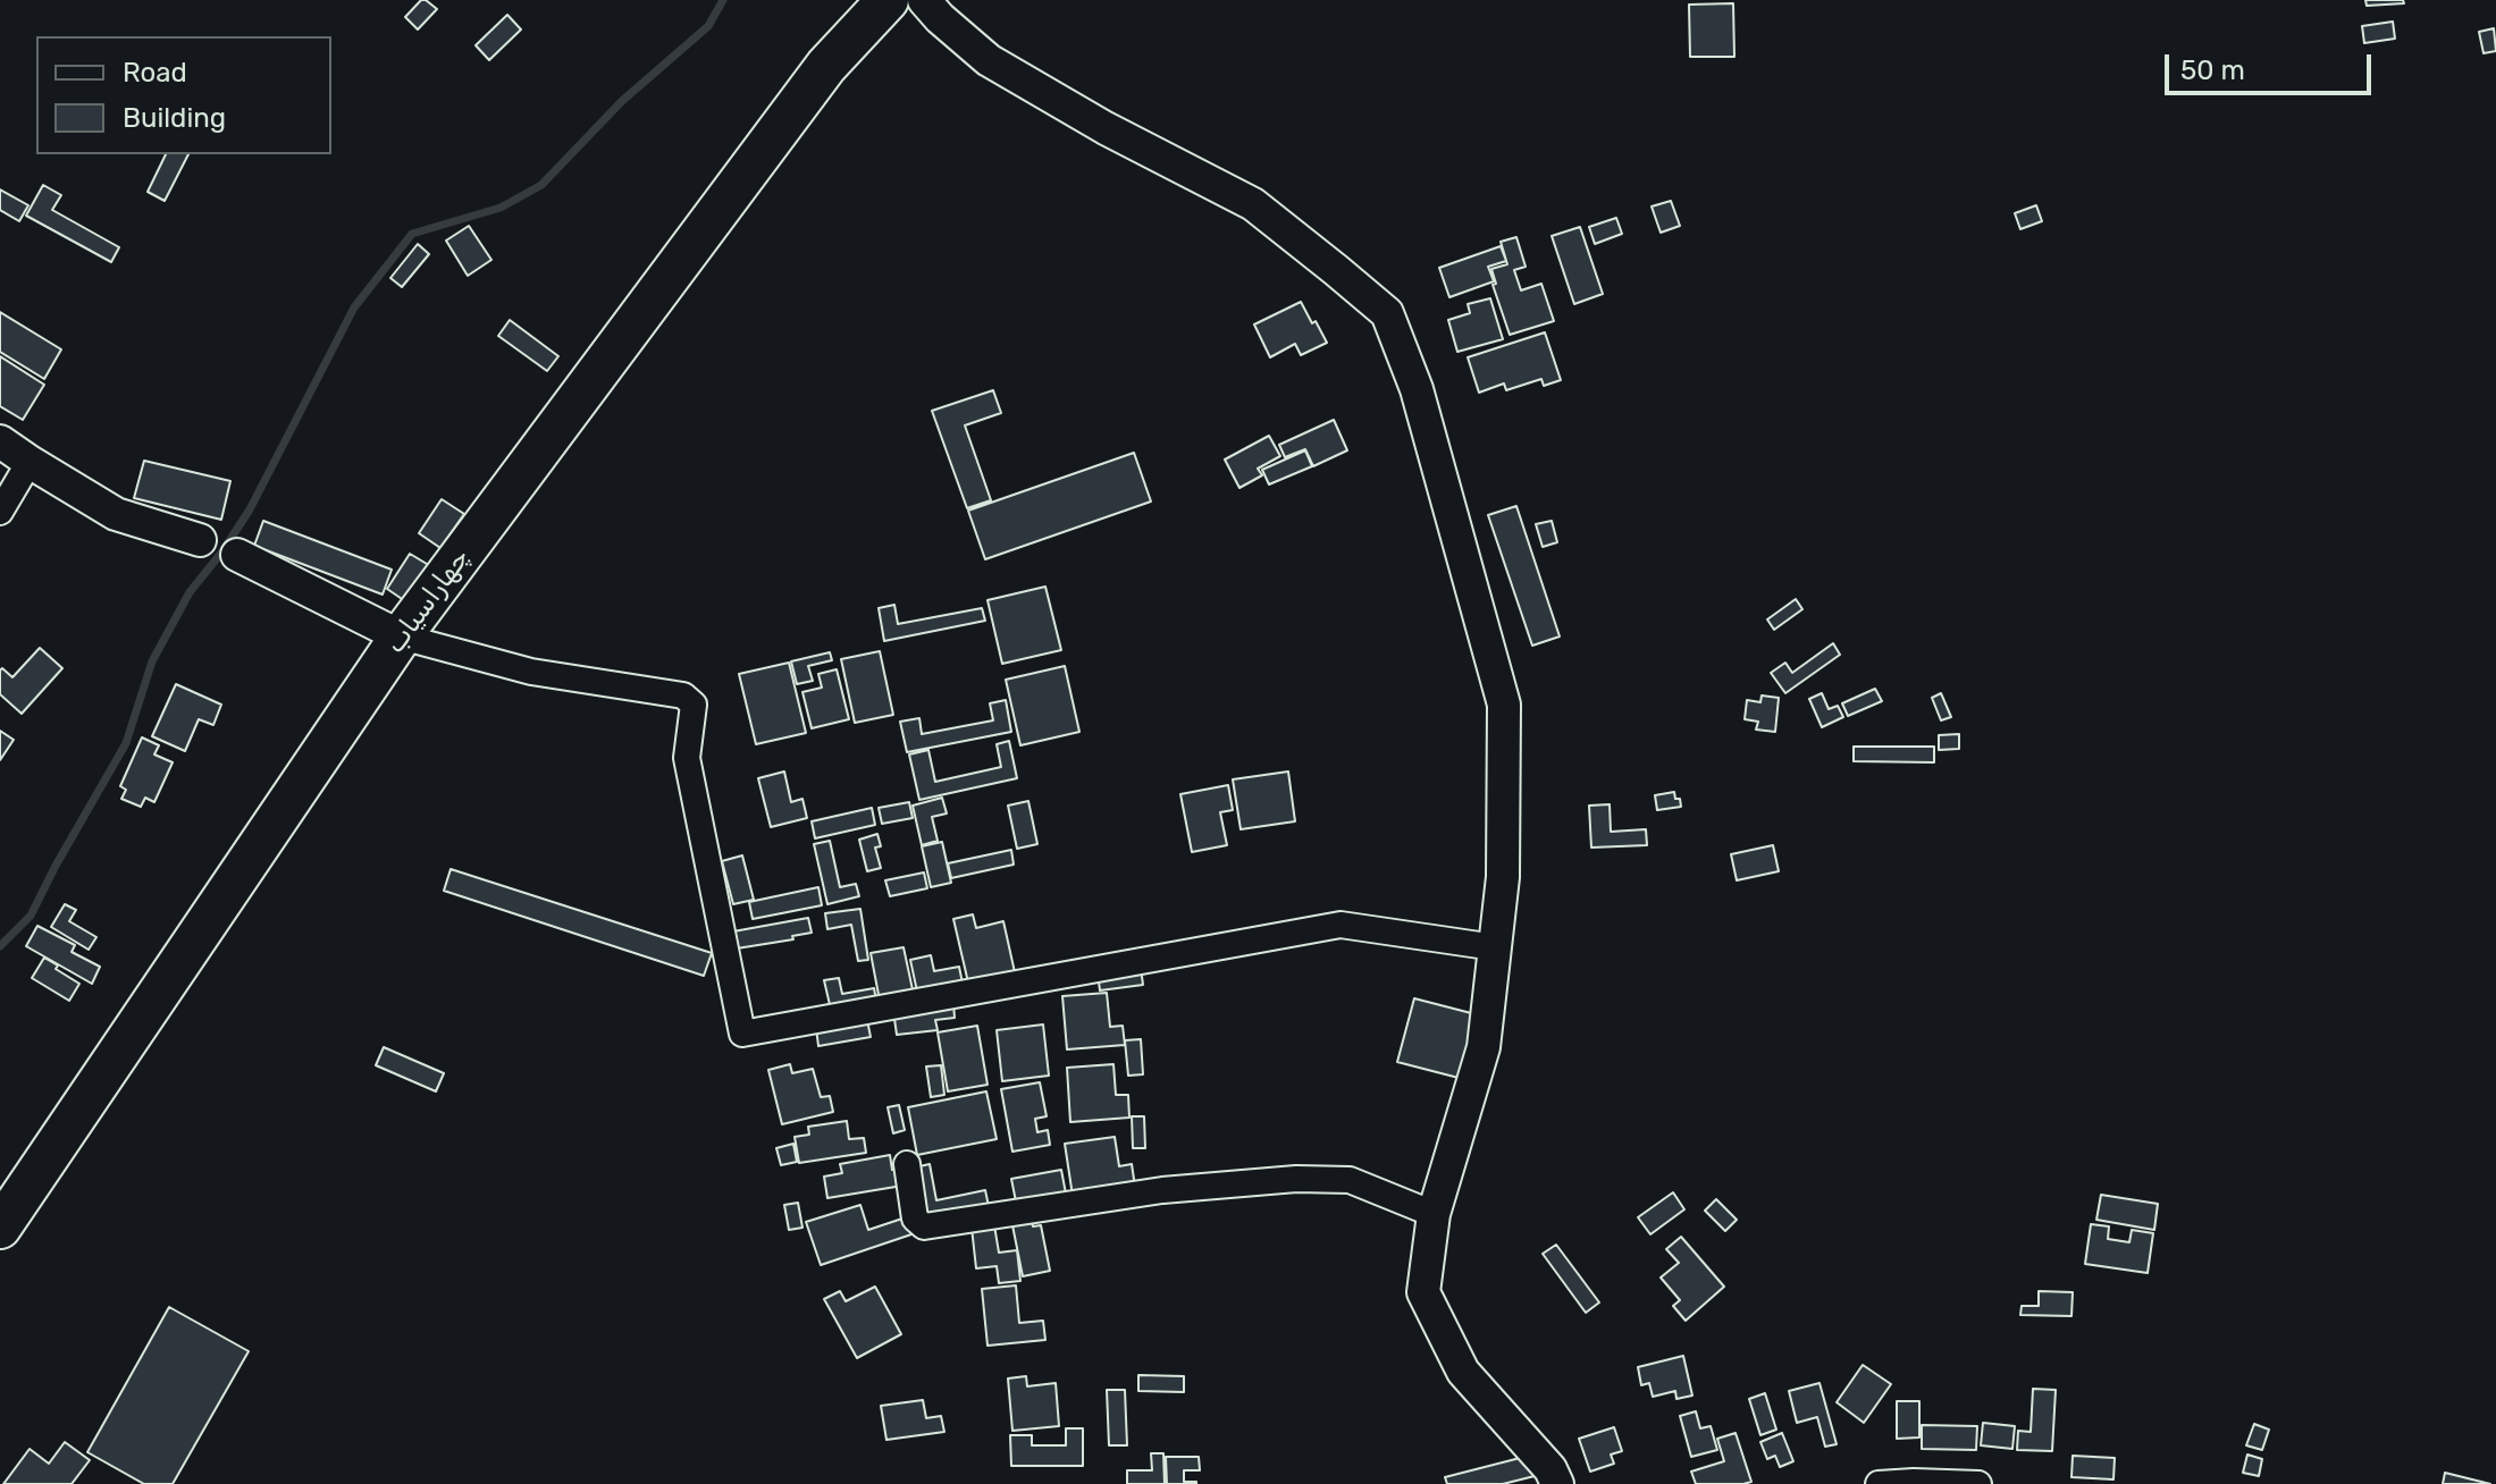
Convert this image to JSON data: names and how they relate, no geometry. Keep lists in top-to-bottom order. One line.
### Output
{"streets":{"highway":["چهاراسیاب"]},"legend":["Road","Building"],"scale_bar":"50 m"}
